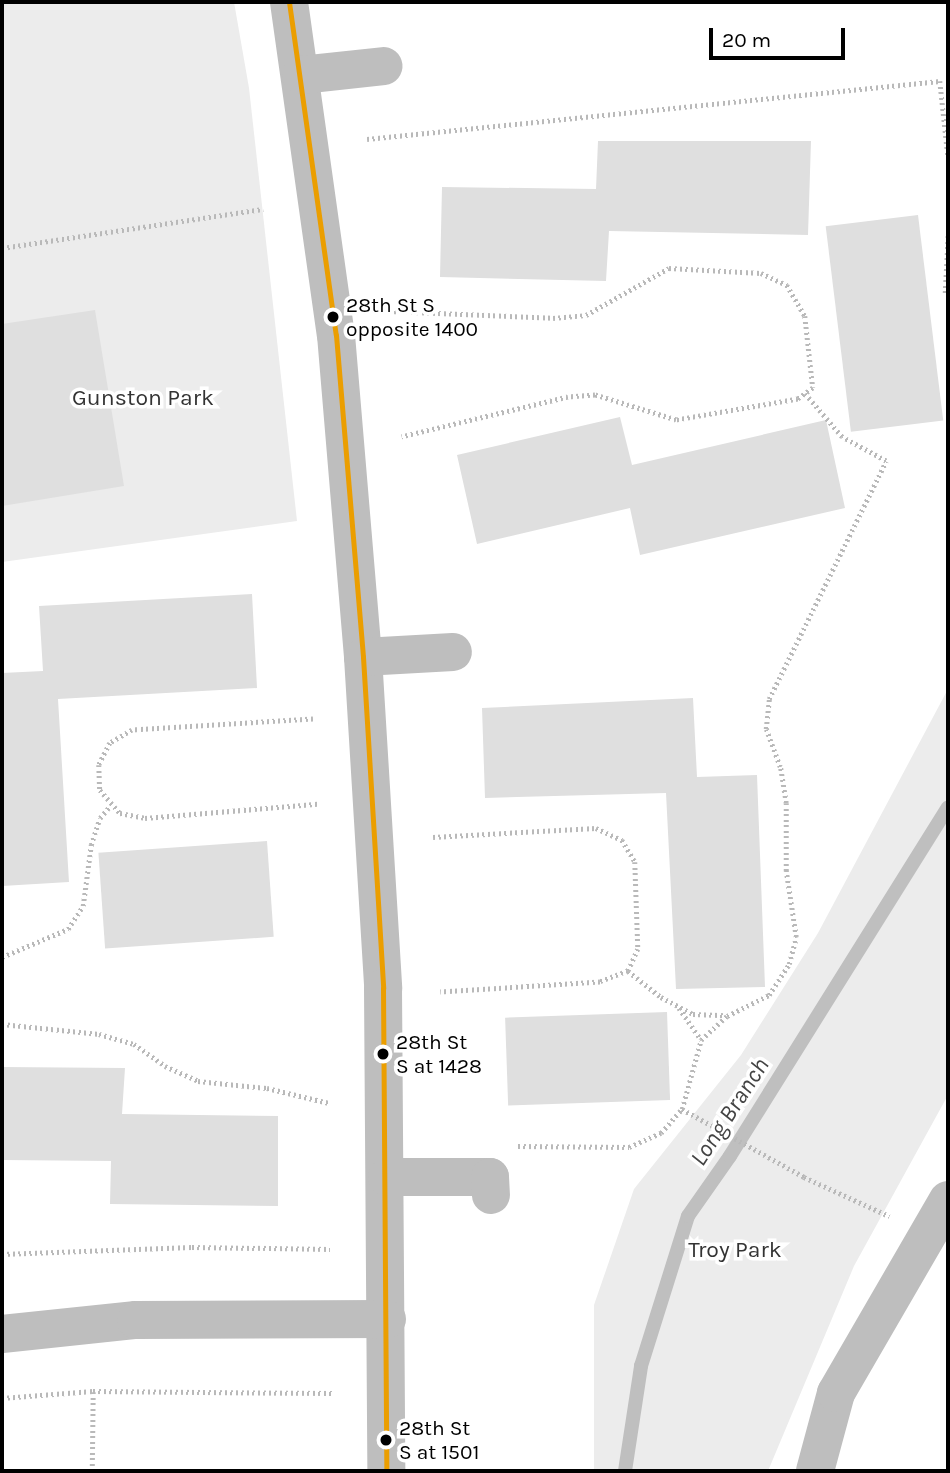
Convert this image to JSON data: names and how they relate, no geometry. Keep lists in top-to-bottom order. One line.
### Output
{"water":["Long Branch"],"parks":["Gunston Park","Troy Park"],"places":["28th St S opposite 1400","28th St S at 1428","28th St S at 1501"],"scale_bar":"20 m"}
